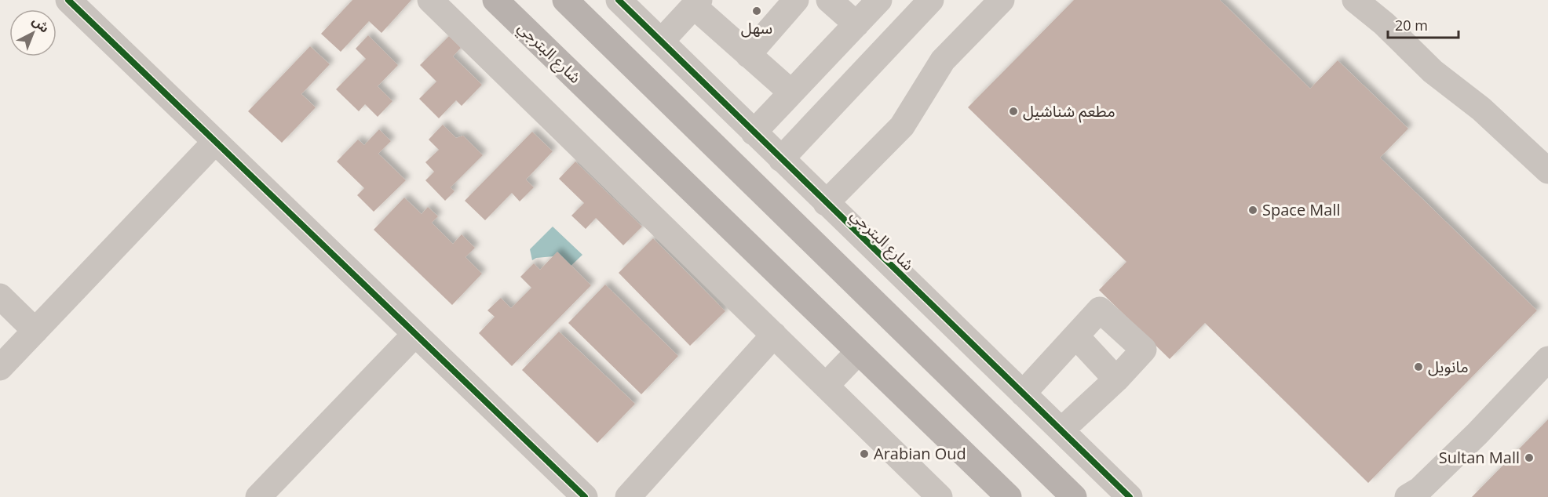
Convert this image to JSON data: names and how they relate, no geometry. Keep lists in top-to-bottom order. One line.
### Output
{"streets":{"main road":["شارع البترجي"]},"places":["سهل","مطعم شناشيل","Space Mall","مانويل","Arabian Oud","Sultan Mall"],"scale_bar":"20 m","north":"top right"}
